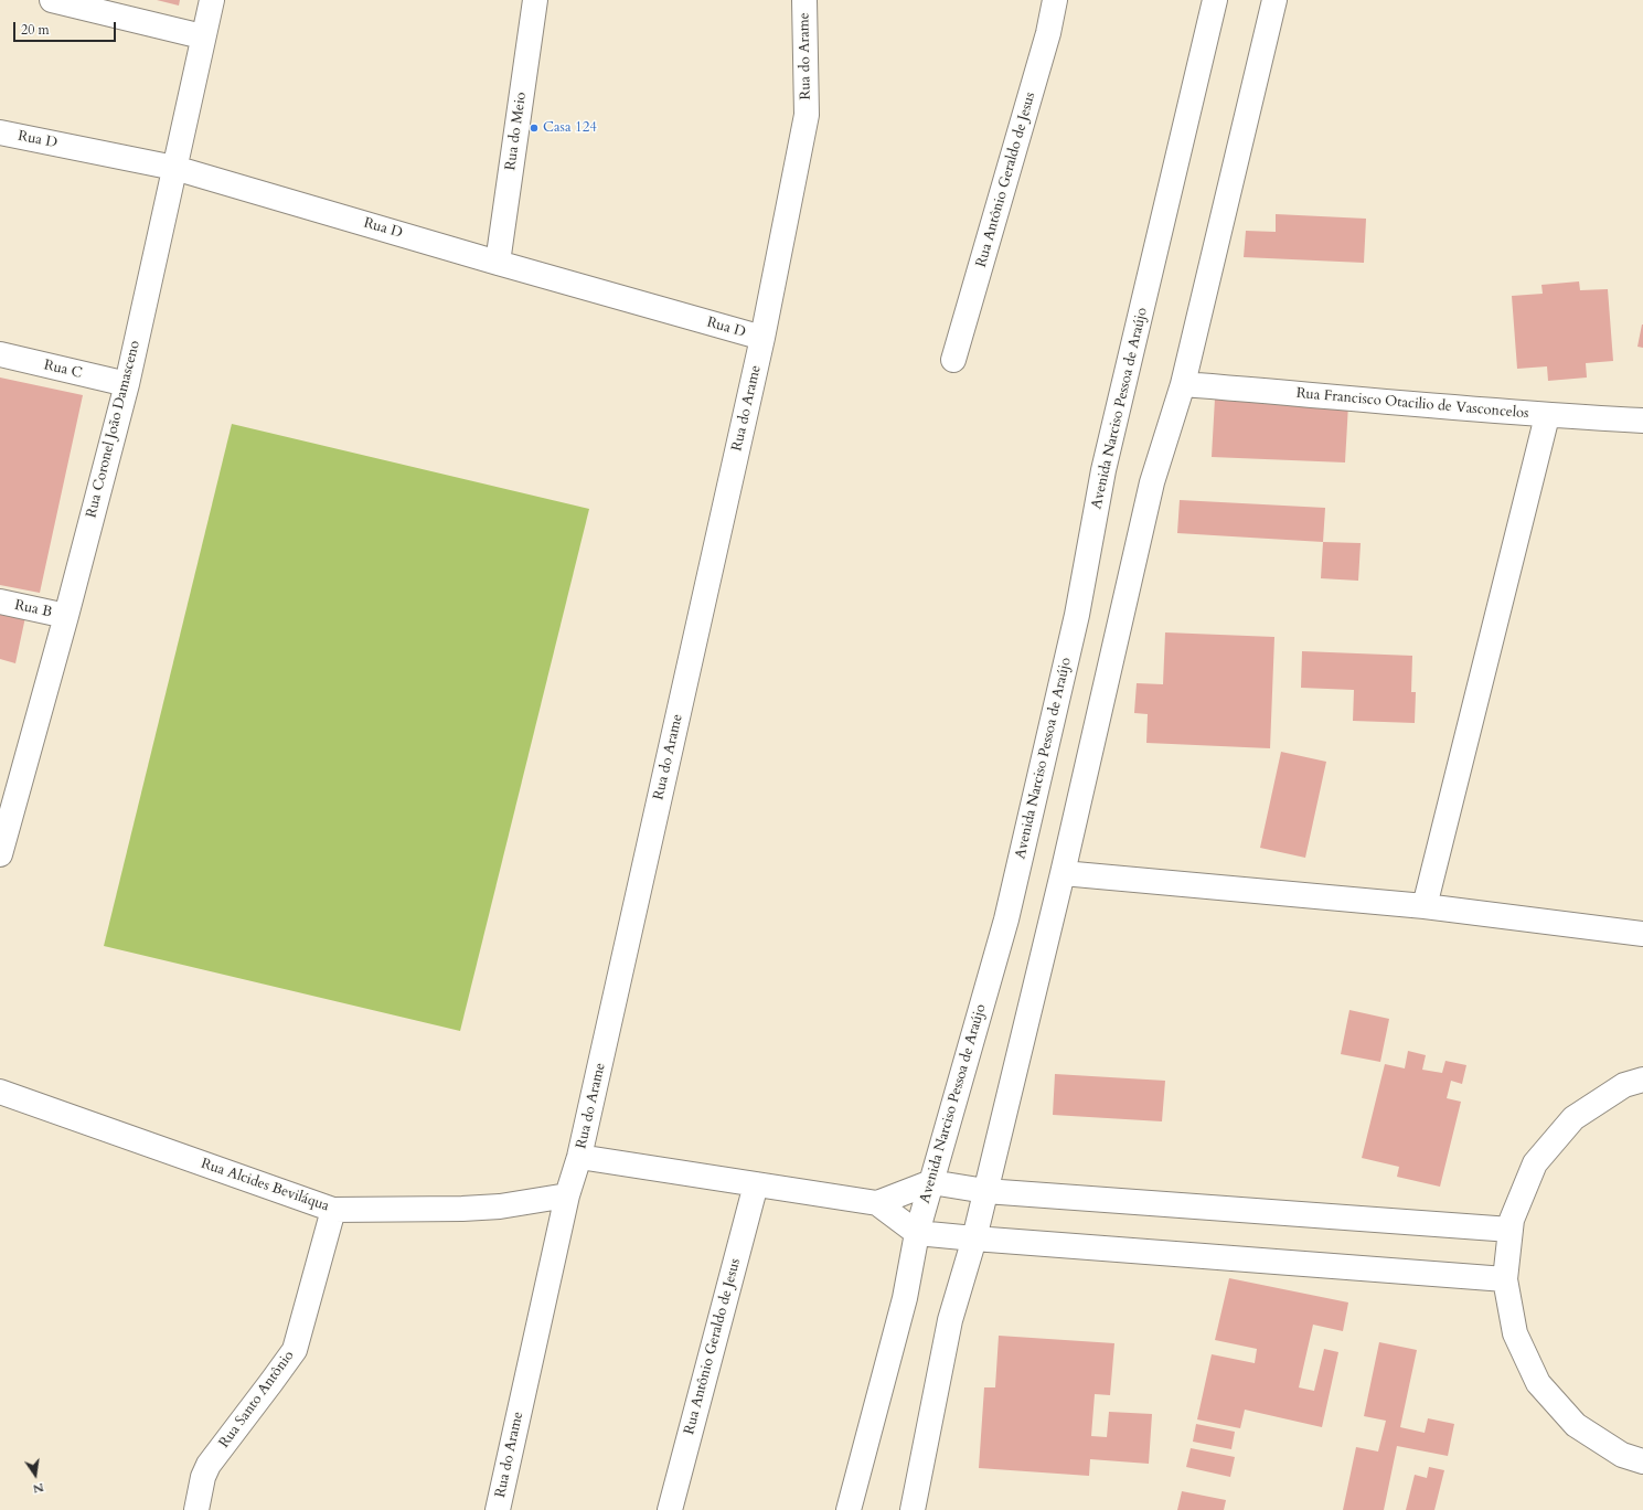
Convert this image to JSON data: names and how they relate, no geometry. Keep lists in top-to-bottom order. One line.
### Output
{"streets":{"street":["Rua do Arame","Rua do Meio","Rua D","Rua Antônio Geraldo de Jesus","Rua C","Rua Francisco Otacilio de Vasconcelos","Avenida Narciso Pessoa de Araújo","Rua Coronel João Damasceno","Rua B","Rua Alcides Beviláqua","Rua Santo Antônio"]},"crossings":[["Rua do Arame","Rua D"],["Rua do Arame","Rua Alcides Beviláqua"],["Rua do Meio","Rua D"],["Rua D","Rua Coronel João Damasceno"],["Rua C","Rua Coronel João Damasceno"],["Rua Coronel João Damasceno","Rua B"],["Rua Alcides Beviláqua","Rua Santo Antônio"]],"places":["Casa 124"],"scale_bar":"20 m","north":"bottom"}
